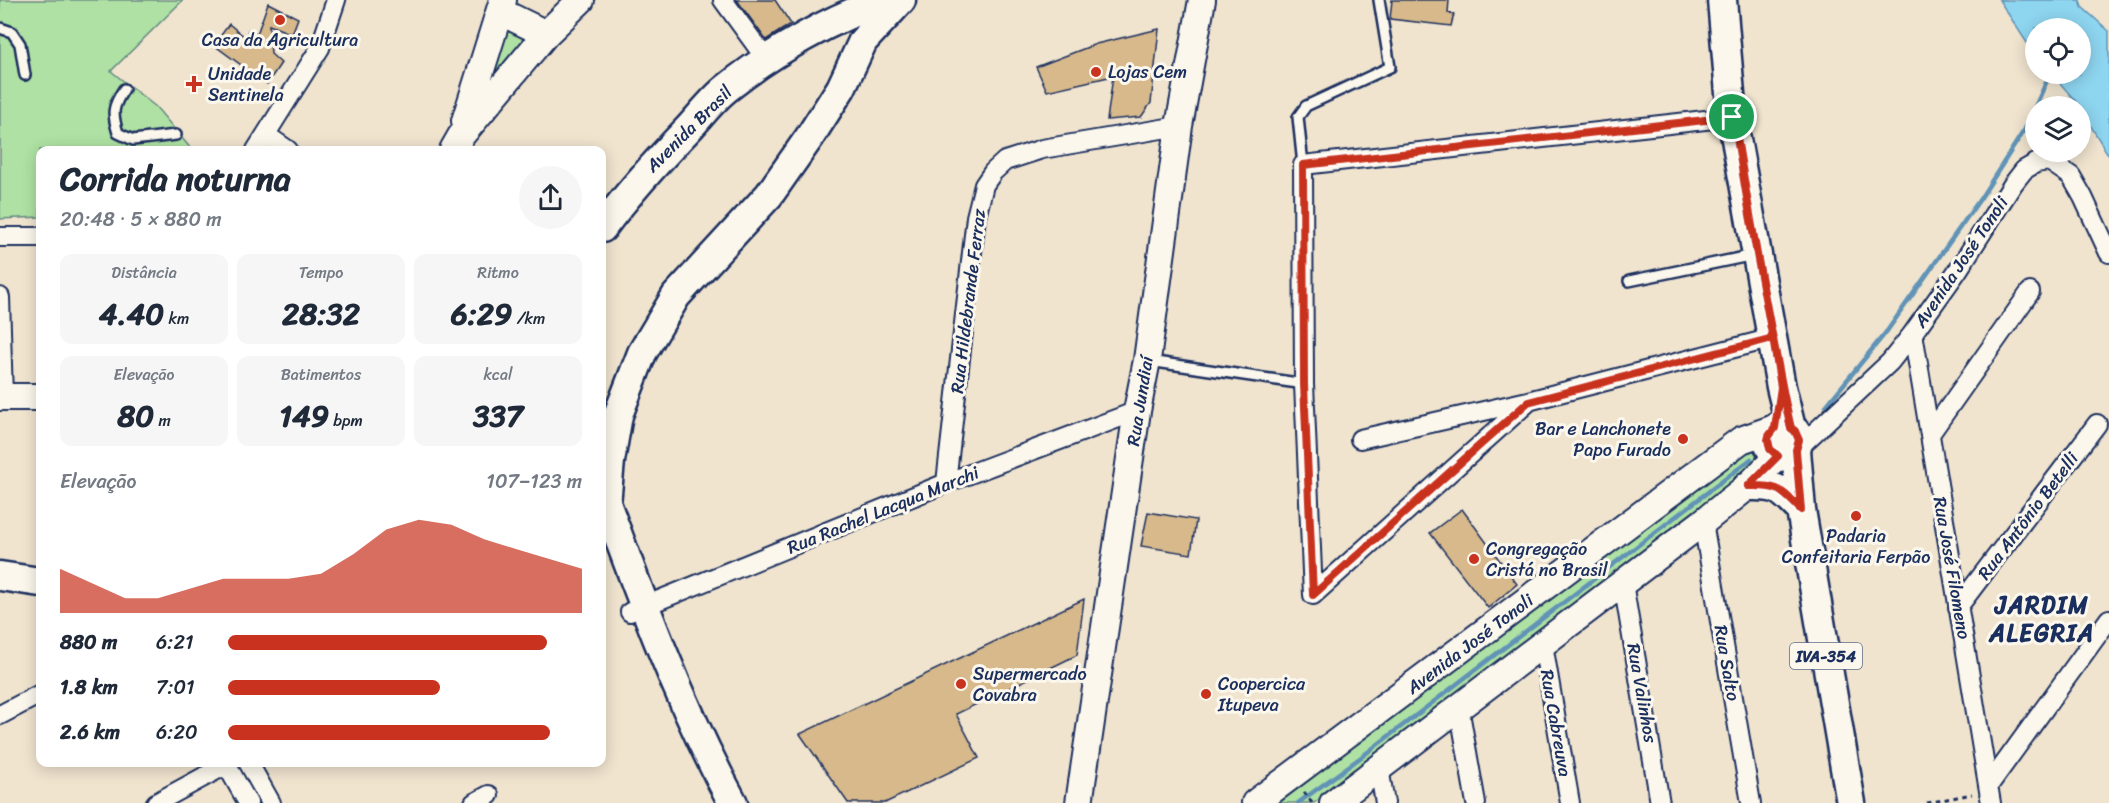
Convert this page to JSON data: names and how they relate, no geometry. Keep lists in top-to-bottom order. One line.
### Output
{"streets":{"main road":["Avenida Brasil","Avenida José Tonoli","Rua Jundiaí","IVA-354"],"street":["Rua Hildebrande Ferraz","Rua Rachel Lacqua Marchi","Rua Antônio Betelli","Rua José Filomeno","Rua Salto","Rua Valinhos","Rua Cabreuva"]},"crossings":[["Avenida José Tonoli","Rua José Filomeno"],["Avenida José Tonoli","IVA-354"],["Avenida José Tonoli","Rua Salto"],["Avenida José Tonoli","Rua Valinhos"],["Avenida José Tonoli","Rua Cabreuva"],["Rua Hildebrande Ferraz","Rua Jundiaí"],["Rua Hildebrande Ferraz","Rua Rachel Lacqua Marchi"],["Rua Jundiaí","Rua Rachel Lacqua Marchi"],["Rua Antônio Betelli","Rua José Filomeno"]],"districts":["JARDIM ALEGRIA"],"places":{"other":["Casa da Agricultura","Lojas Cem","Bar e Lanchonete Papo Furado","Padaria Confeitaria Ferpão","Congregação Cristá no Brasil","Supermercado Covabra","Coopercica Itupeva"],"health":["Unidade Sentinela"]},"page":{"heading":["Corrida noturna","20:48 · 5 × 880 m"],"stats":[["Distância","4.40 km"],["Tempo","28:32"],["Ritmo","6:29 /km"],["Elevação","80 m"],["Batimentos","149 bpm"],["kcal","337"]],"chart":["Elevação","107–123 m"],"list":[{"name":"880 m","note":"6:21"},{"name":"1.8 km","note":"7:01"},{"name":"2.6 km","note":"6:20"}]}}
